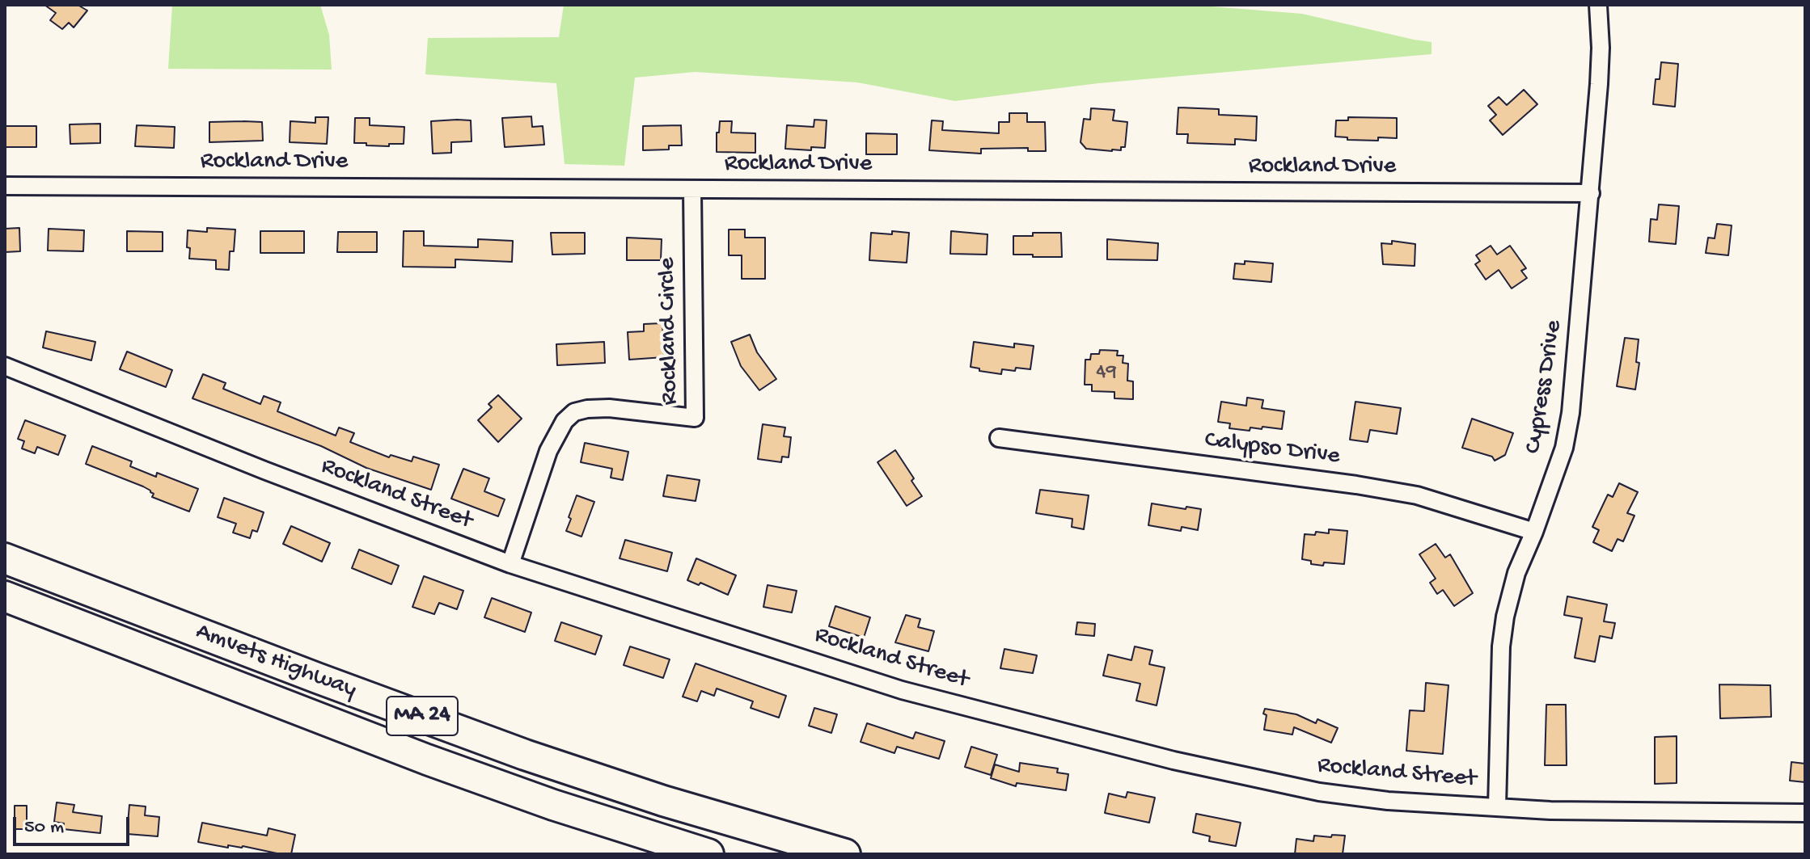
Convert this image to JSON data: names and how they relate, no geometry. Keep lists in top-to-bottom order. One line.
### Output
{"streets":{"highway":["Amvets Highway","MA 24"],"street":["Rockland Drive","Rockland Circle","Cypress Drive","Calypso Drive","Rockland Street"]},"crossings":[["Rockland Drive","Rockland Circle"],["Rockland Drive","Cypress Drive"],["Rockland Circle","Rockland Street"],["Cypress Drive","Calypso Drive"],["Cypress Drive","Rockland Street"]],"house_numbers":["49"],"scale_bar":"50 m"}
